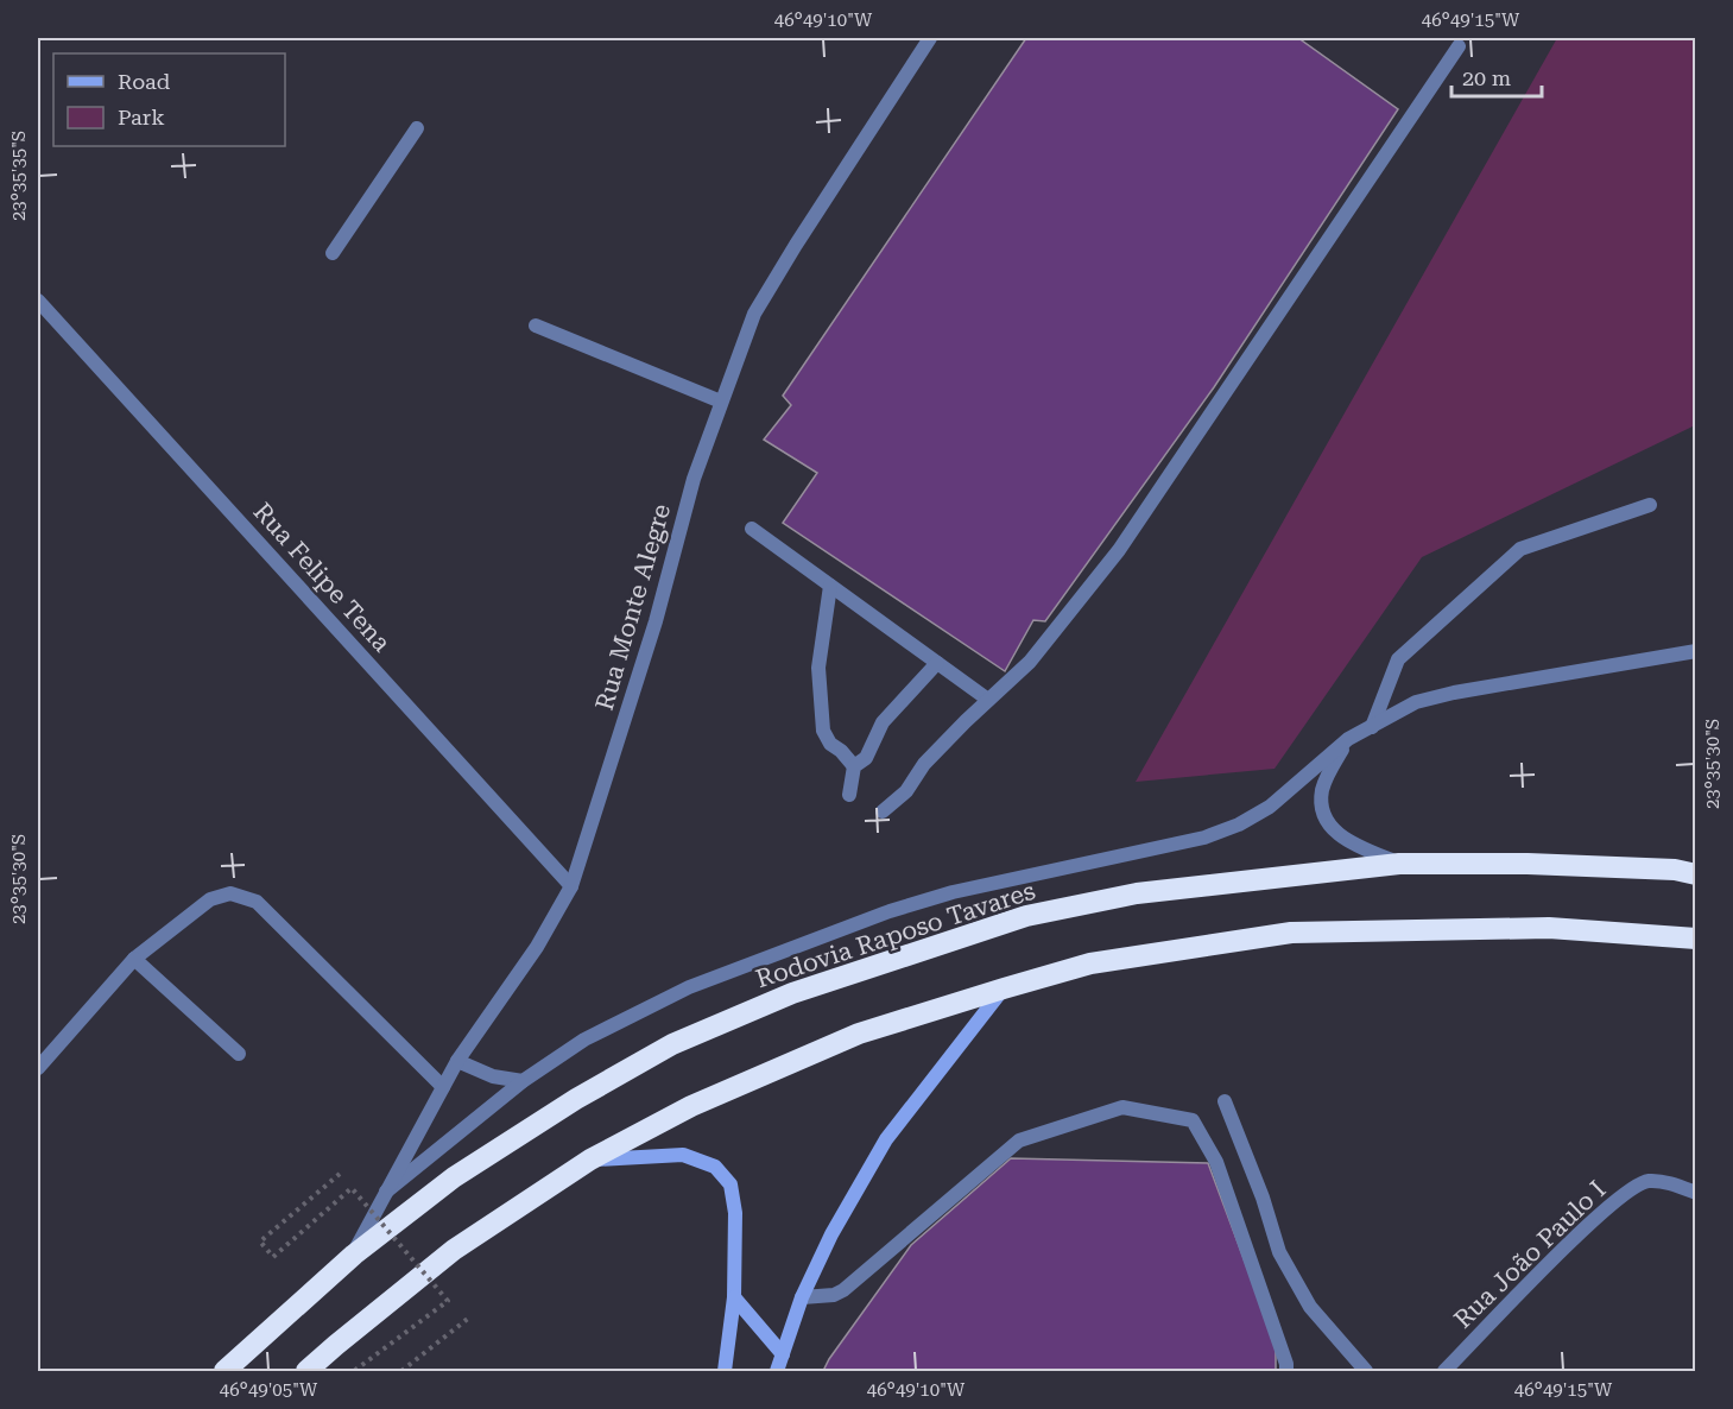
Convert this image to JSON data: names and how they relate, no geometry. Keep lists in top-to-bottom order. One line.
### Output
{"streets":{"highway":["Rodovia Raposo Tavares"],"street":["Rua Felipe Tena","Rua Monte Alegre","Rua João Paulo I"]},"crossings":[["Rua Felipe Tena","Rua Monte Alegre"],["Rua Monte Alegre","Rodovia Raposo Tavares"]],"legend":["Road","Park"],"scale_bar":"20 m","coordinates":["46°49'10\"W","46°49'15\"W","23°35'35\"S","23°35'30\"S","46°49'05\"W"]}
